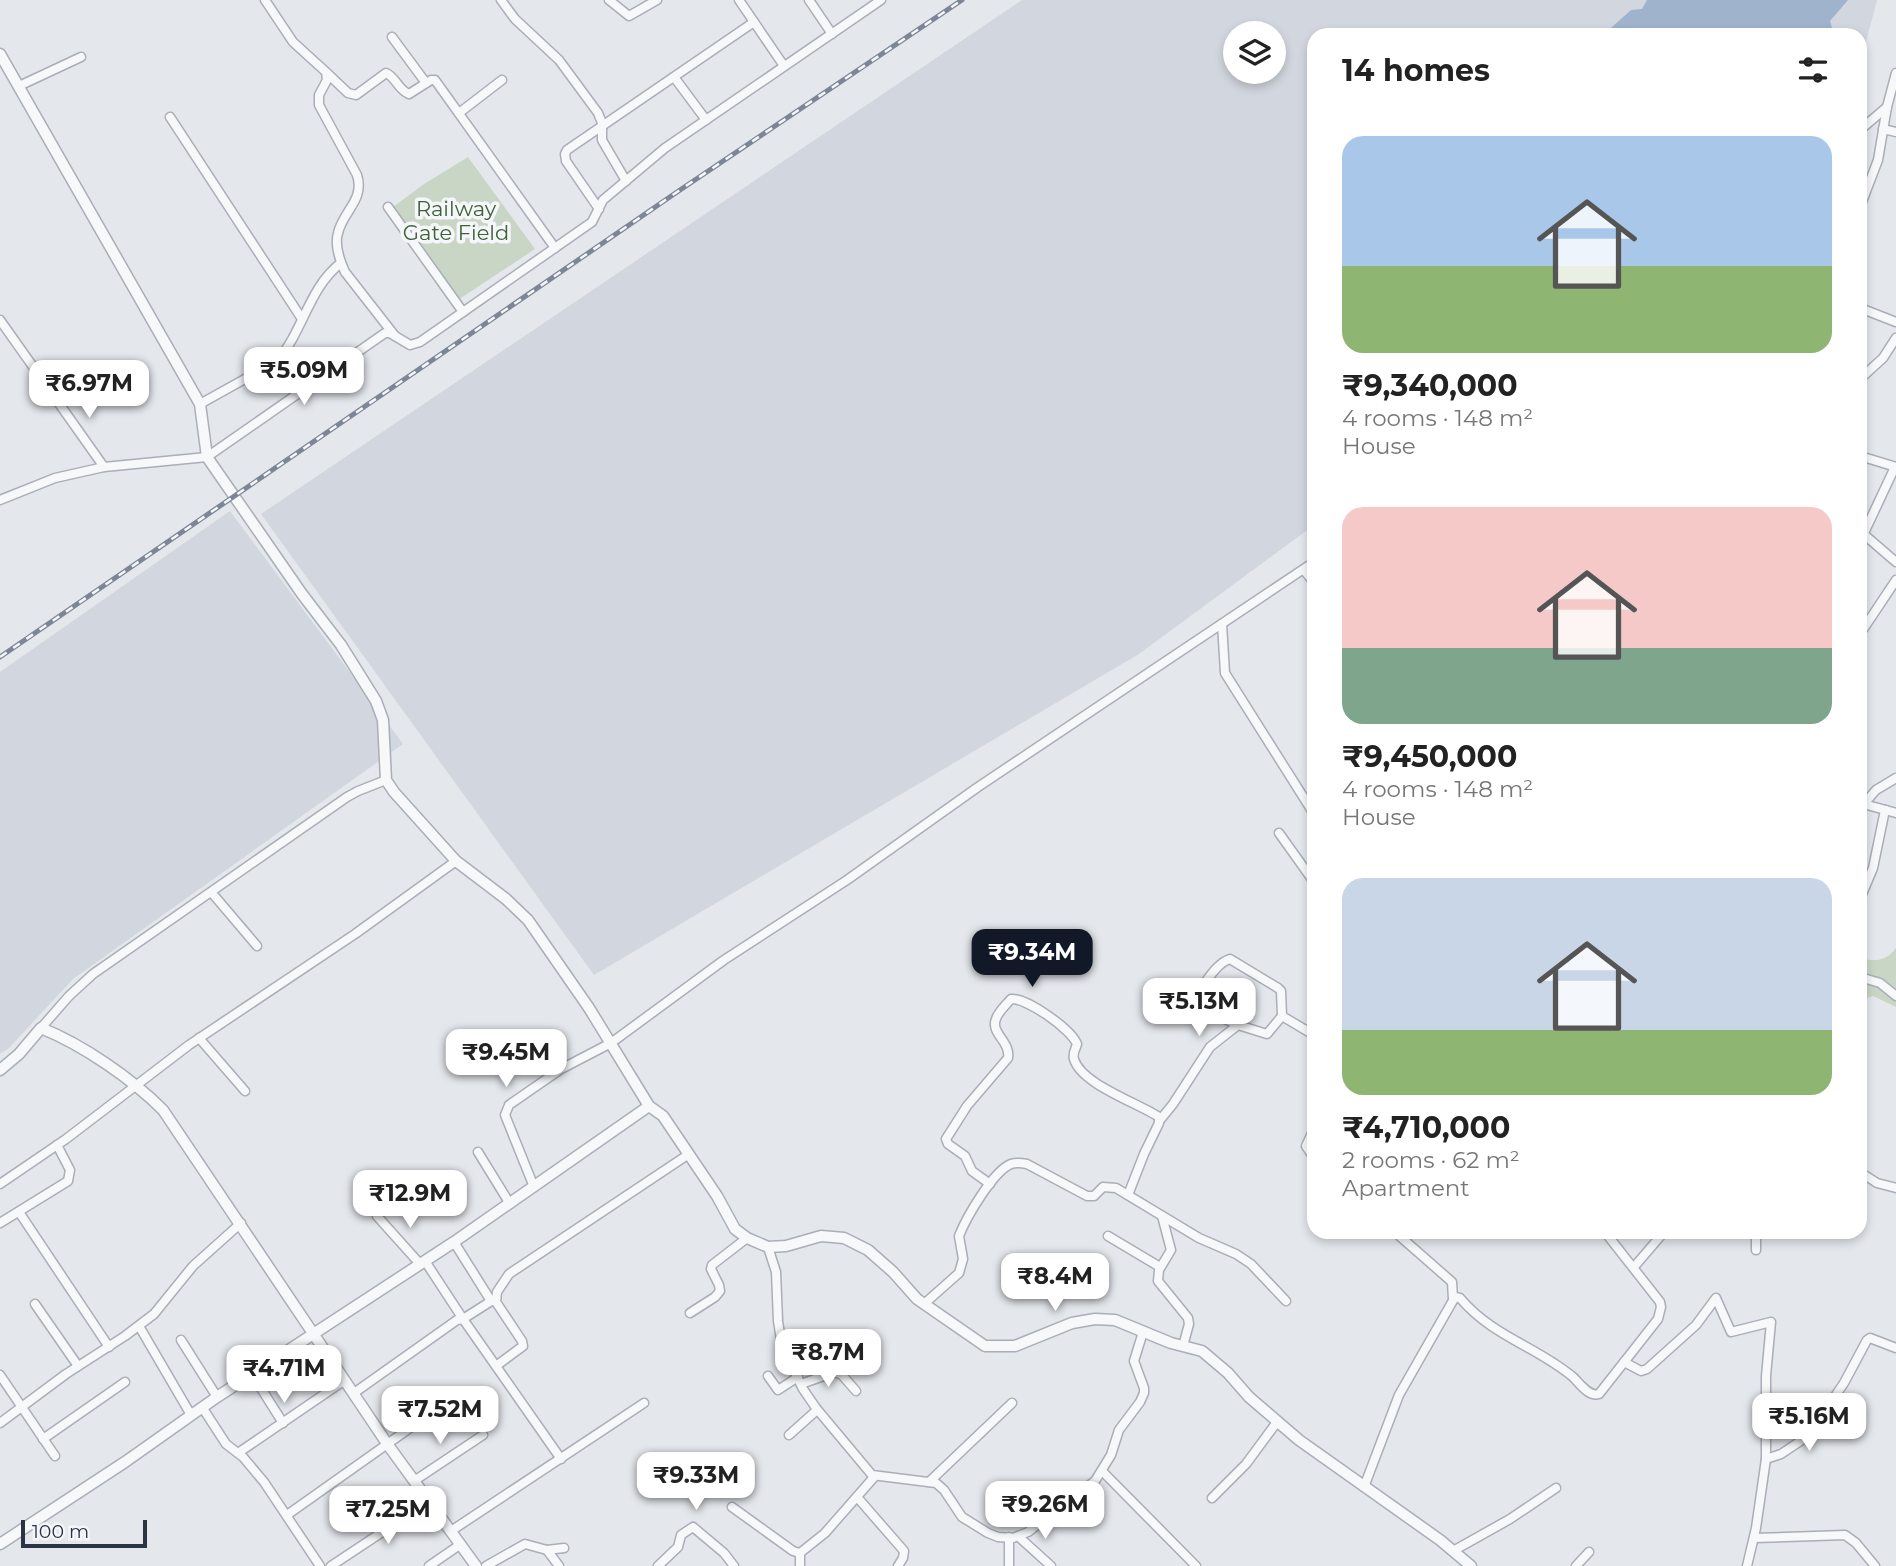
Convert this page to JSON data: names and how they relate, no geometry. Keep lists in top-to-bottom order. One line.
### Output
{"parks":["Railway Gate Field"],"scale_bar":"100 m","page":{"heading":"14 homes","list":[{"name":"₹9,340,000","note":"4 rooms · 148 m² · House"},{"name":"₹9,450,000","note":"4 rooms · 148 m² · House"},{"name":"₹4,710,000","note":"2 rooms · 62 m² · Apartment"}],"price":["₹5.09M","₹6.97M","₹9.34M","₹5.13M","₹9.45M","₹12.9M","₹8.4M","₹8.7M","₹4.71M","₹7.52M","₹5.16M","₹9.33M","₹9.26M","₹7.25M"],"scale":"100 m"}}
